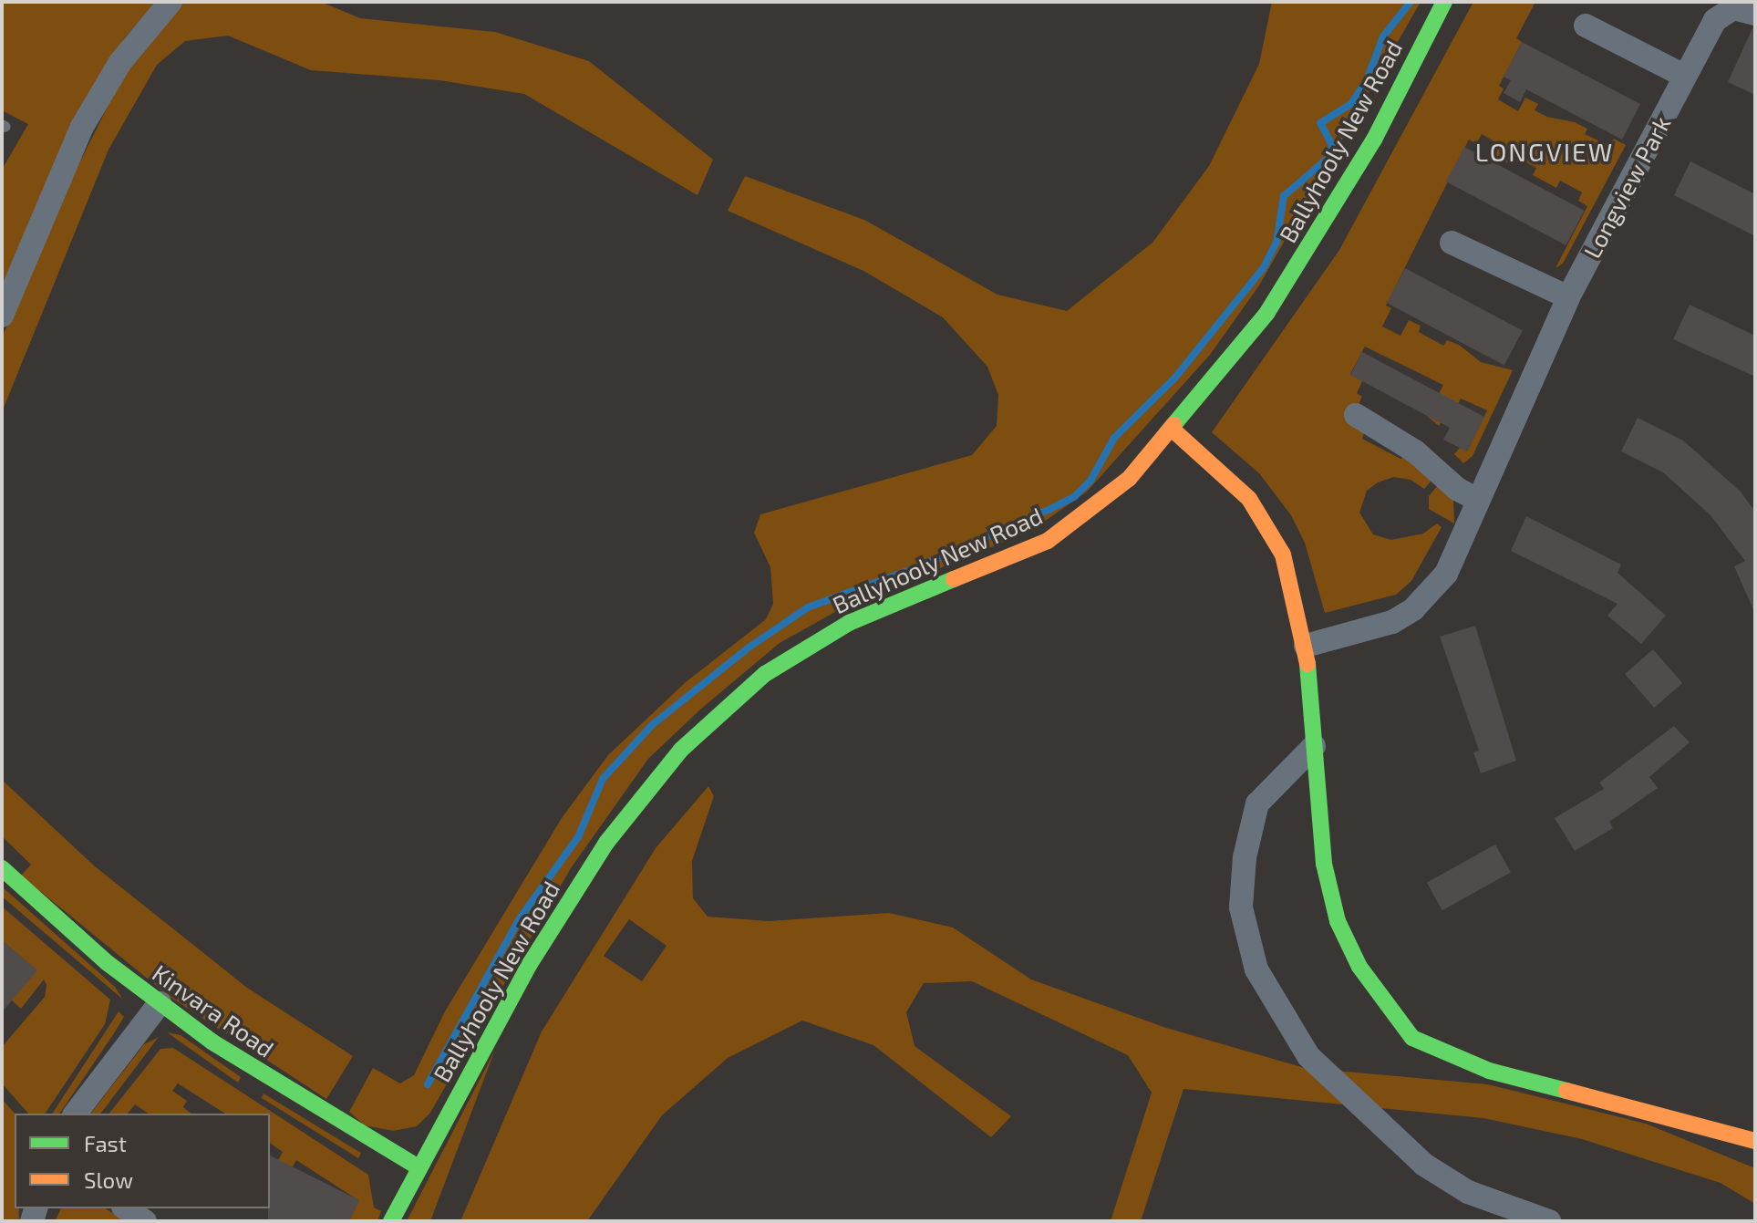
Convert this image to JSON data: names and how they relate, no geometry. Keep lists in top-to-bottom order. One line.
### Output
{"streets":{"main road":["Ballyhooly New Road","Kinvara Road"],"street":["Longview Park"]},"crossings":[["Ballyhooly New Road","Kinvara Road"]],"districts":["LONGVIEW"],"legend":["Fast","Slow"]}
